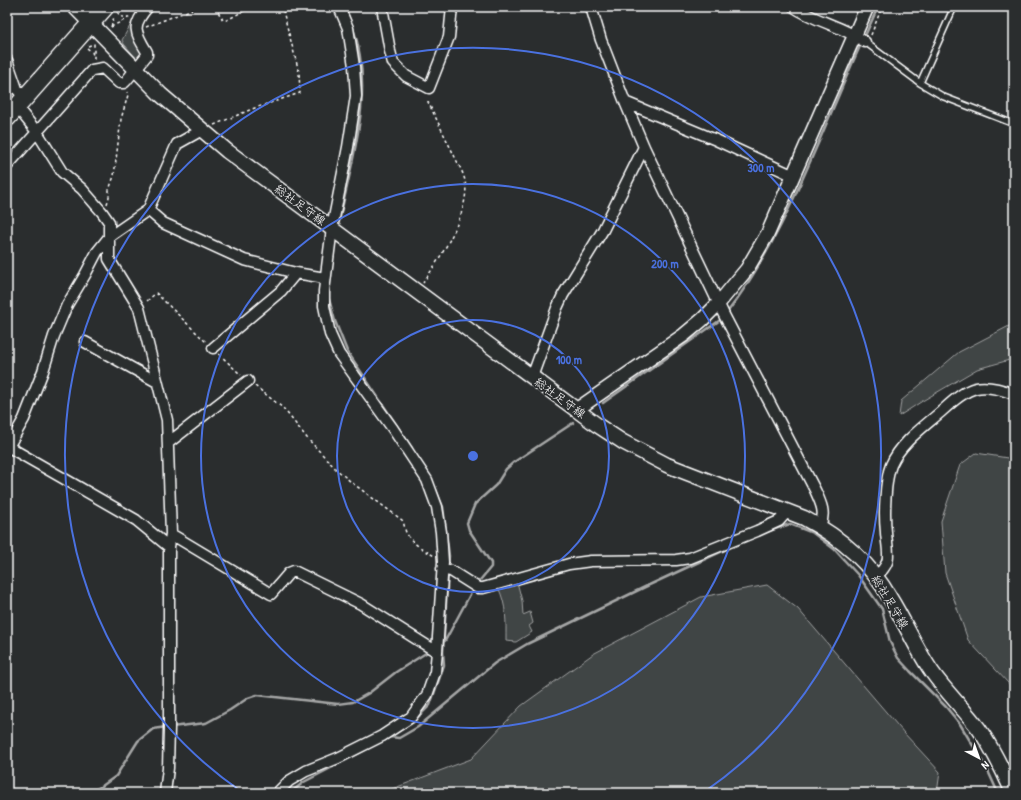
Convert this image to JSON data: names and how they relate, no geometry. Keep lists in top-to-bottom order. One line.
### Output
{"streets":{"main road":["総社足守線"]},"north":"bottom right","rings":["300 m","200 m","100 m"]}
